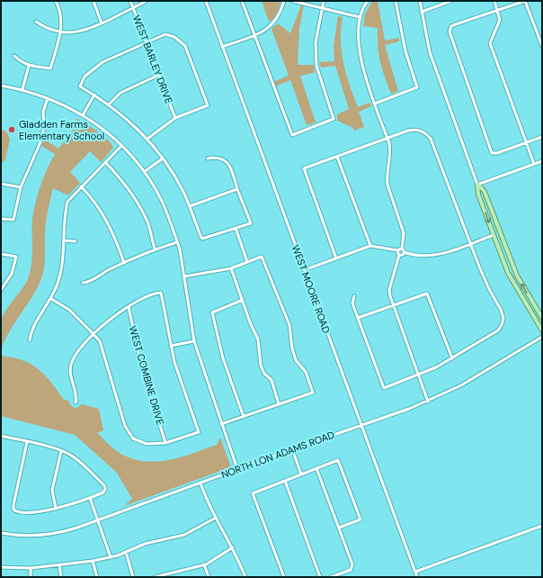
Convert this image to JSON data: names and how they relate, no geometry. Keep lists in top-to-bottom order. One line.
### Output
{"streets":{"street":["WEST BARLEY DRIVE","WEST MOORE ROAD","WEST COMBINE DRIVE","NORTH LON ADAMS ROAD"]},"crossings":[["WEST MOORE ROAD","NORTH LON ADAMS ROAD"]],"places":["Gladden Farms Elementary School"]}
